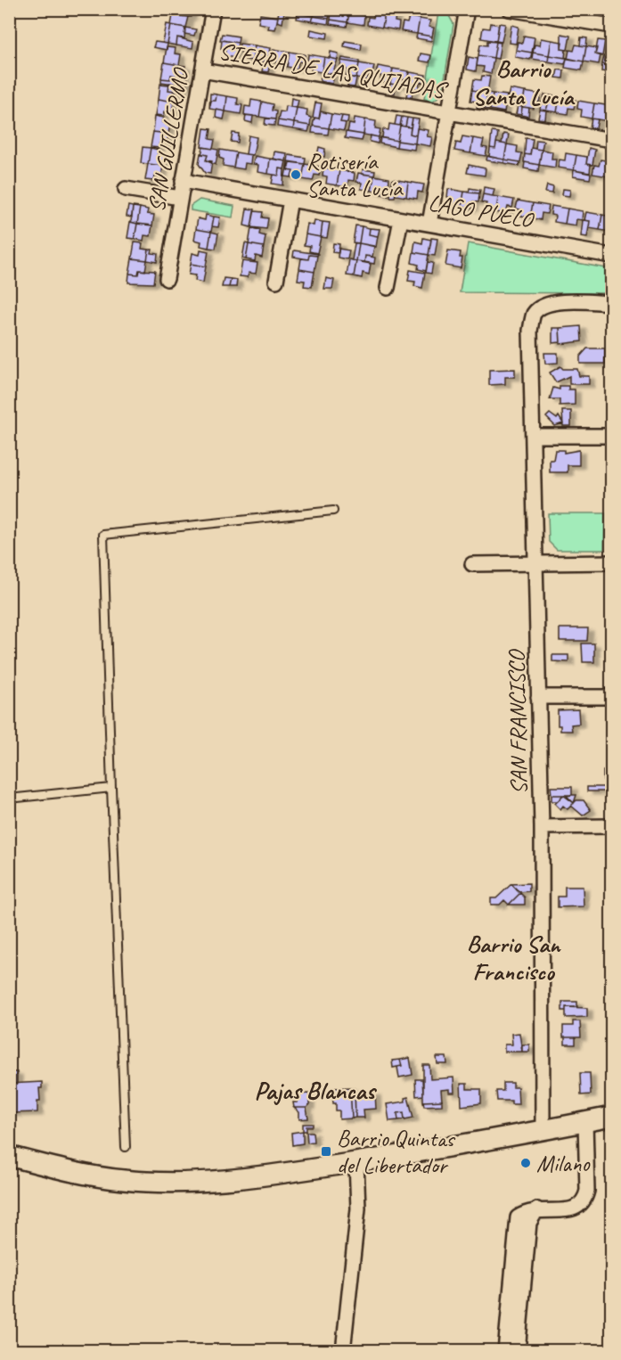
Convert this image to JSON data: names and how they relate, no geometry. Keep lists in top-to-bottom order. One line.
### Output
{"streets":{"street":["SIERRA DE LAS QUIJADAS","SAN GUILLERMO","LAGO PUELO","SAN FRANCISCO"]},"crossings":[["SIERRA DE LAS QUIJADAS","SAN GUILLERMO"],["SAN GUILLERMO","LAGO PUELO"]],"districts":["Barrio Santa Lucía","Barrio San Francisco","Pajas Blancas"],"places":{"other":["Rotisería Santa Lucía","Milano"],"transit":["Barrio Quintas del Libertador"]}}
